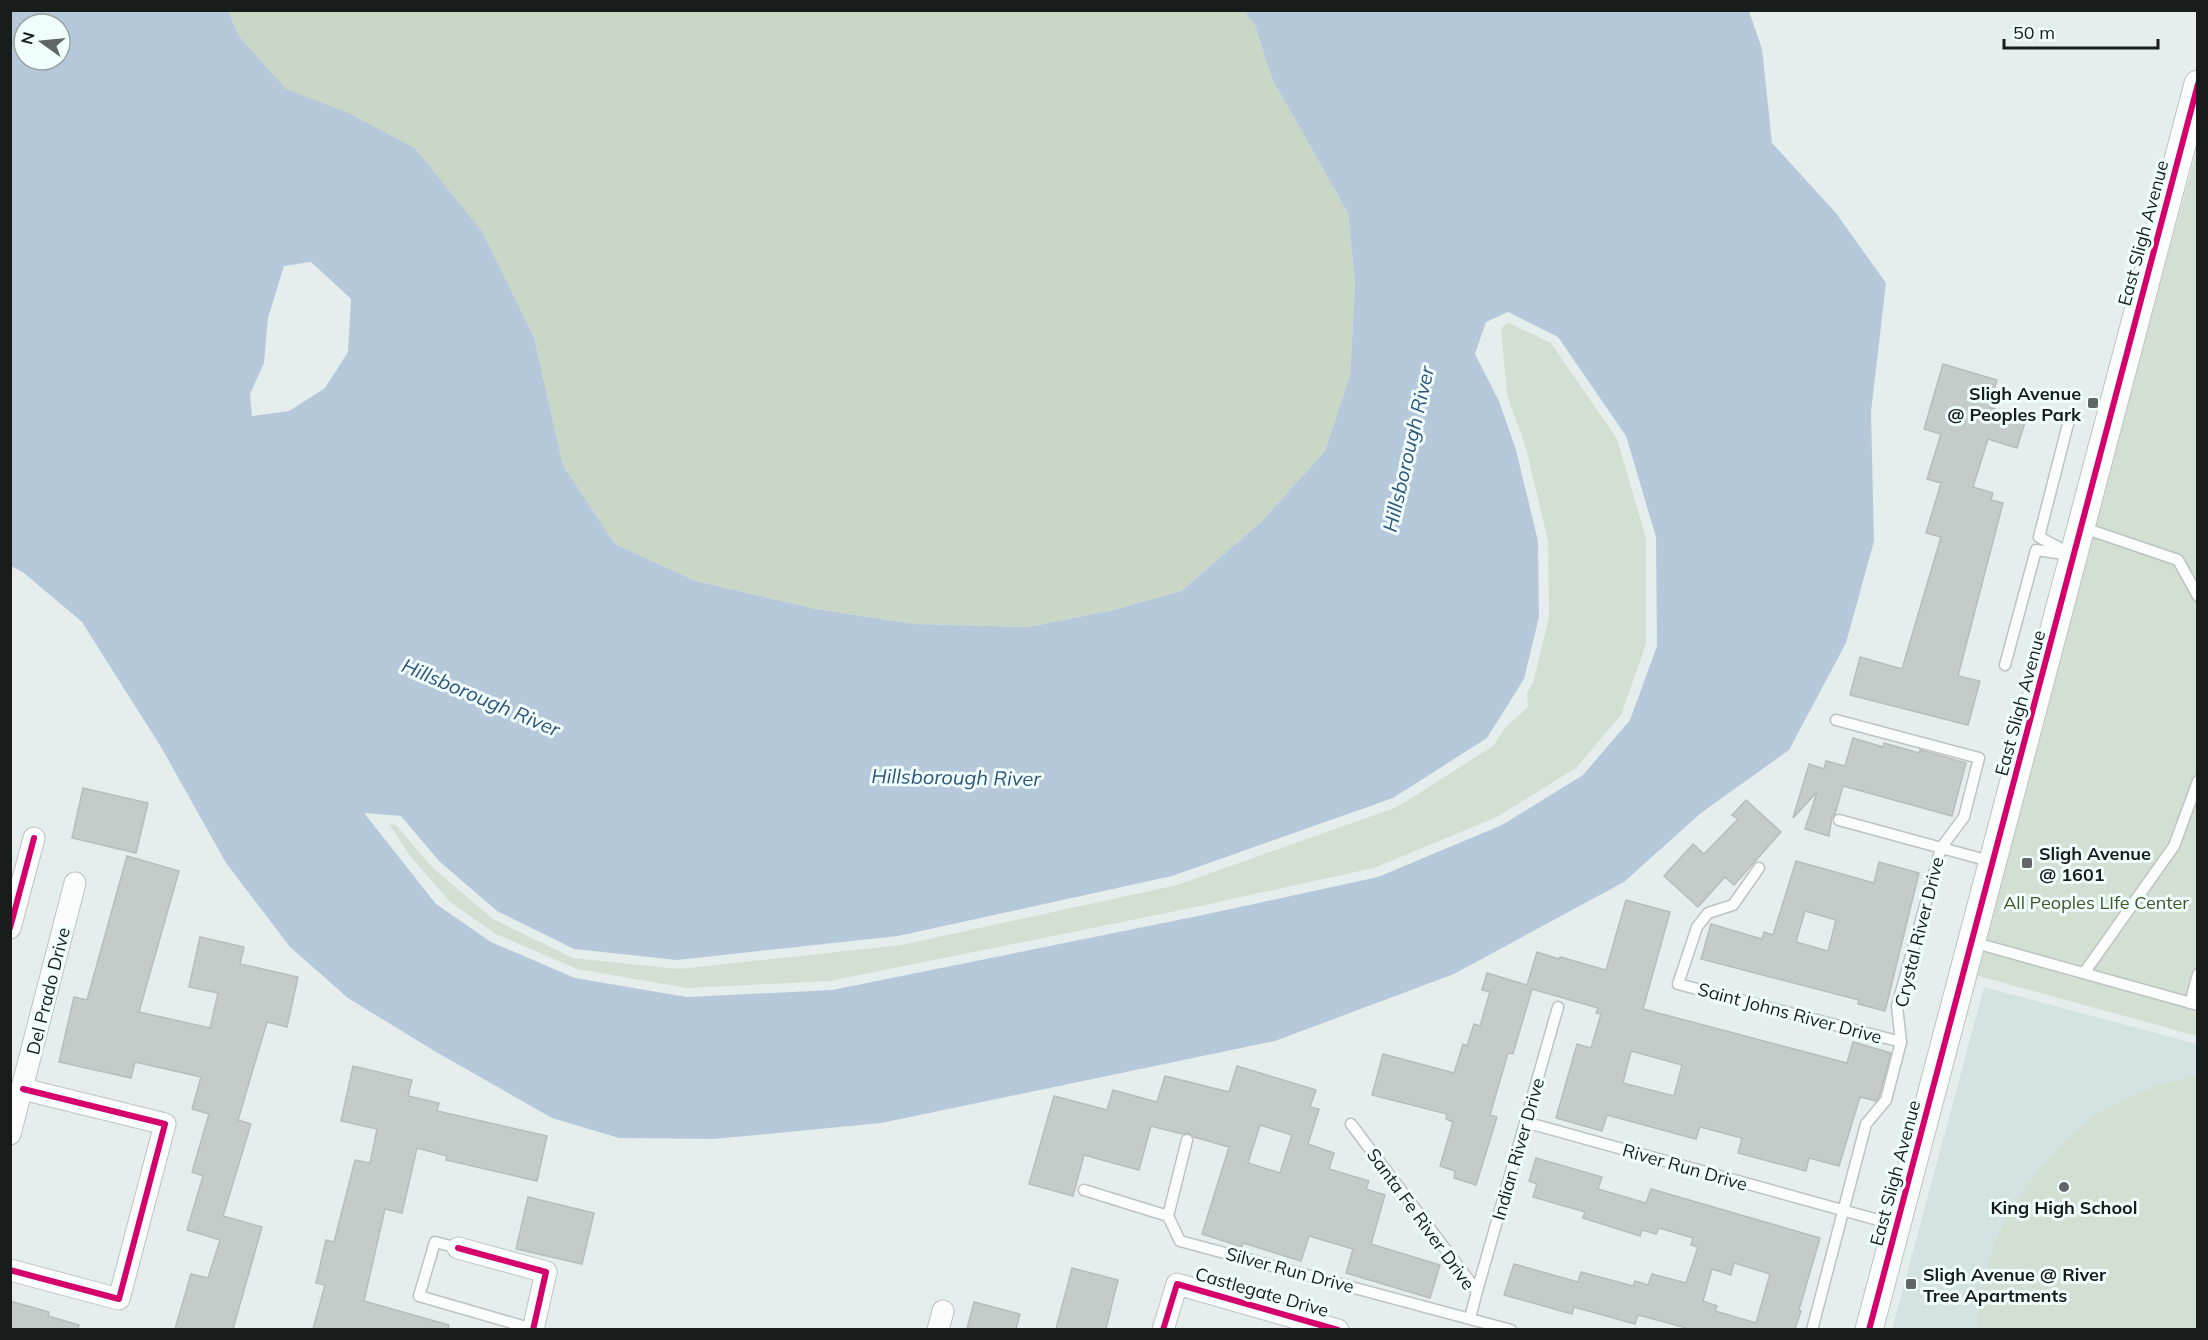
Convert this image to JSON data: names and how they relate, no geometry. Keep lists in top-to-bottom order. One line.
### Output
{"streets":{"street":["East Sligh Avenue","Del Prado Drive","Castlegate Drive"],"lane":["Crystal River Drive","Saint Johns River Drive","Indian River Drive","River Run Drive","Santa Fe River Drive","Silver Run Drive"]},"crossings":[["Crystal River Drive","Saint Johns River Drive"],["Crystal River Drive","River Run Drive"],["Indian River Drive","River Run Drive"],["Indian River Drive","Santa Fe River Drive"],["Santa Fe River Drive","Silver Run Drive"]],"water":["Hillsborough River"],"parks":["All Peoples LIfe Center"],"places":{"transit":["Sligh Avenue @ Peoples Park","Sligh Avenue @ 1601","Sligh Avenue @ River Tree Apartments"],"other":["King High School"]},"scale_bar":"50 m","north":"left"}
